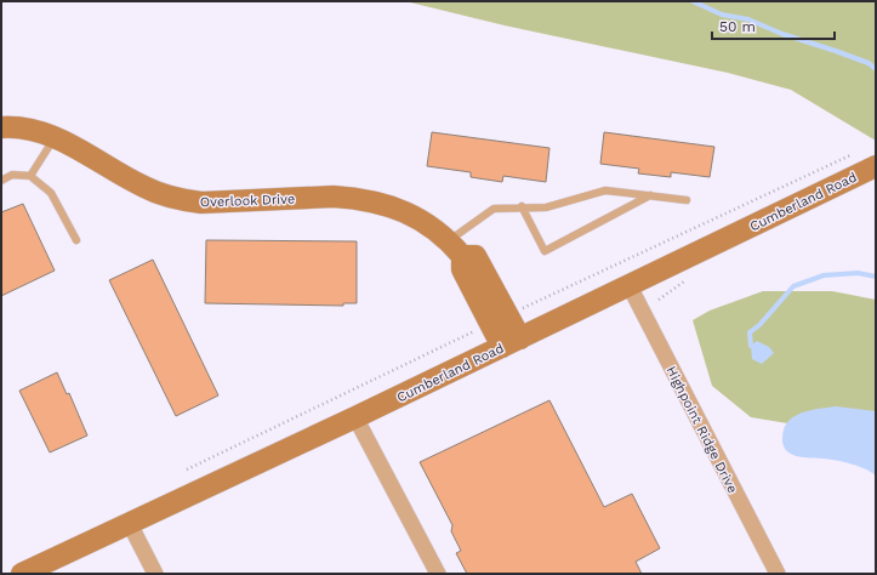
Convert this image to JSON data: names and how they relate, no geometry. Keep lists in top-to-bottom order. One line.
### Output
{"streets":{"main road":["Overlook Drive","Cumberland Road"],"street":["Highpoint Ridge Drive"]},"crossings":[["Cumberland Road","Highpoint Ridge Drive"]],"scale_bar":"50 m"}
